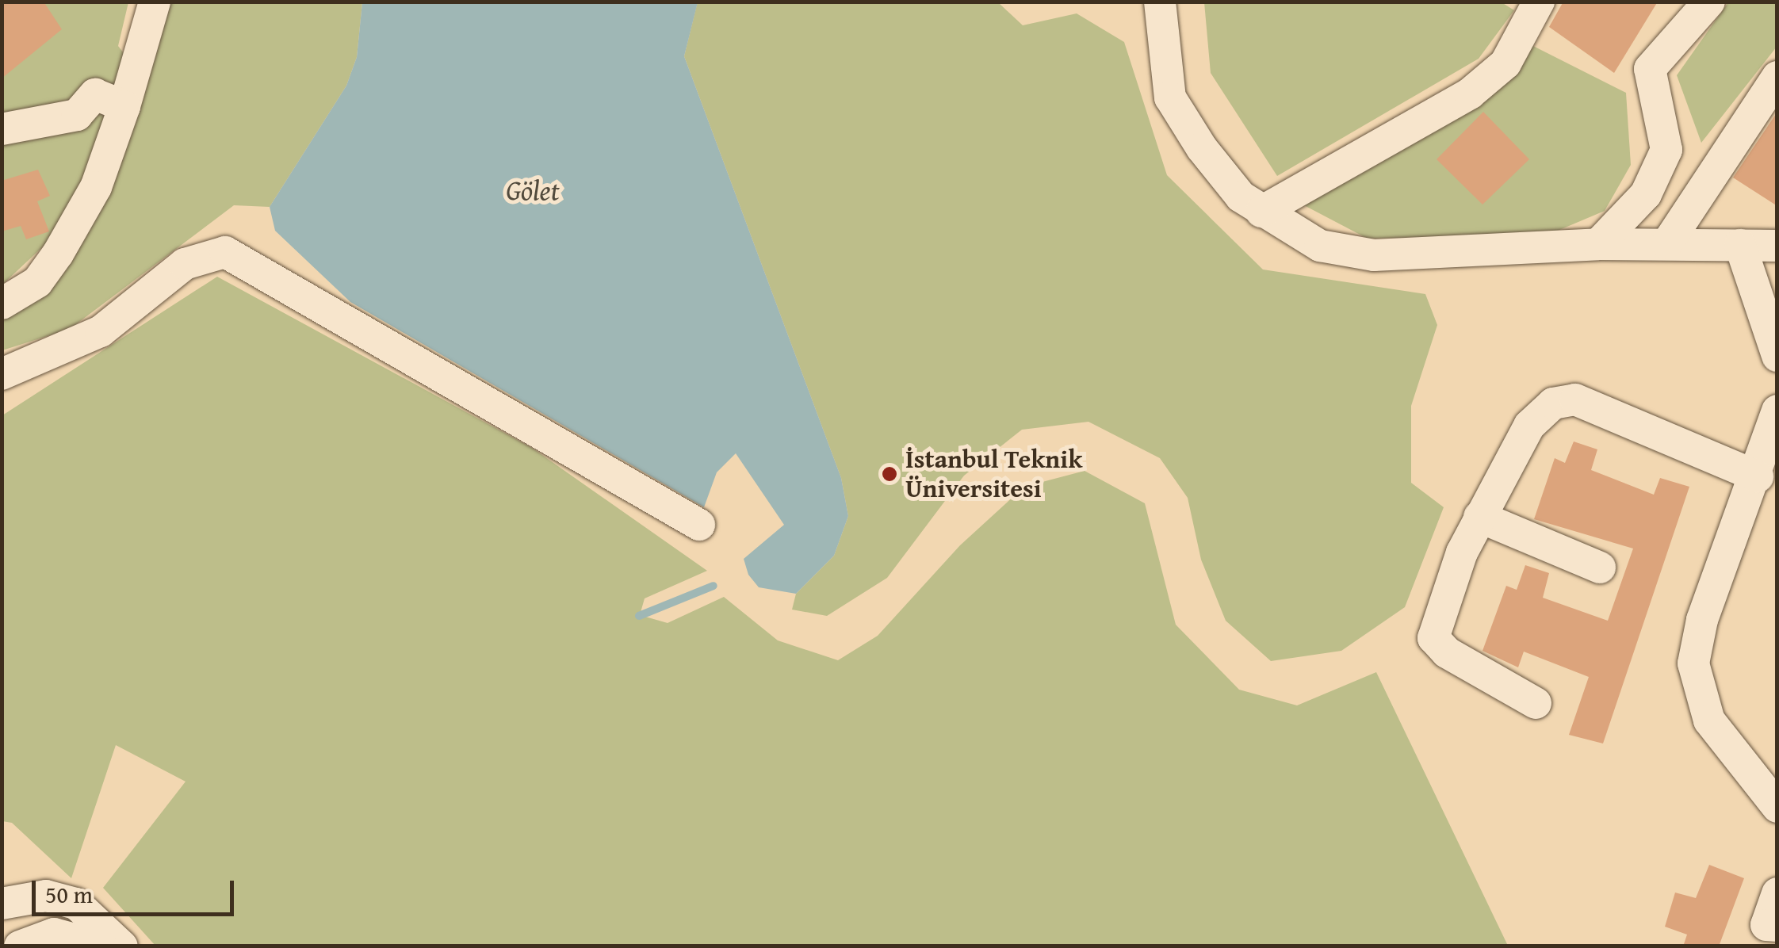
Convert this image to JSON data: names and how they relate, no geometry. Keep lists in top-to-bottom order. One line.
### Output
{"water":["Gölet"],"places":["İstanbul Teknik Üniversitesi"],"scale_bar":"50 m"}
